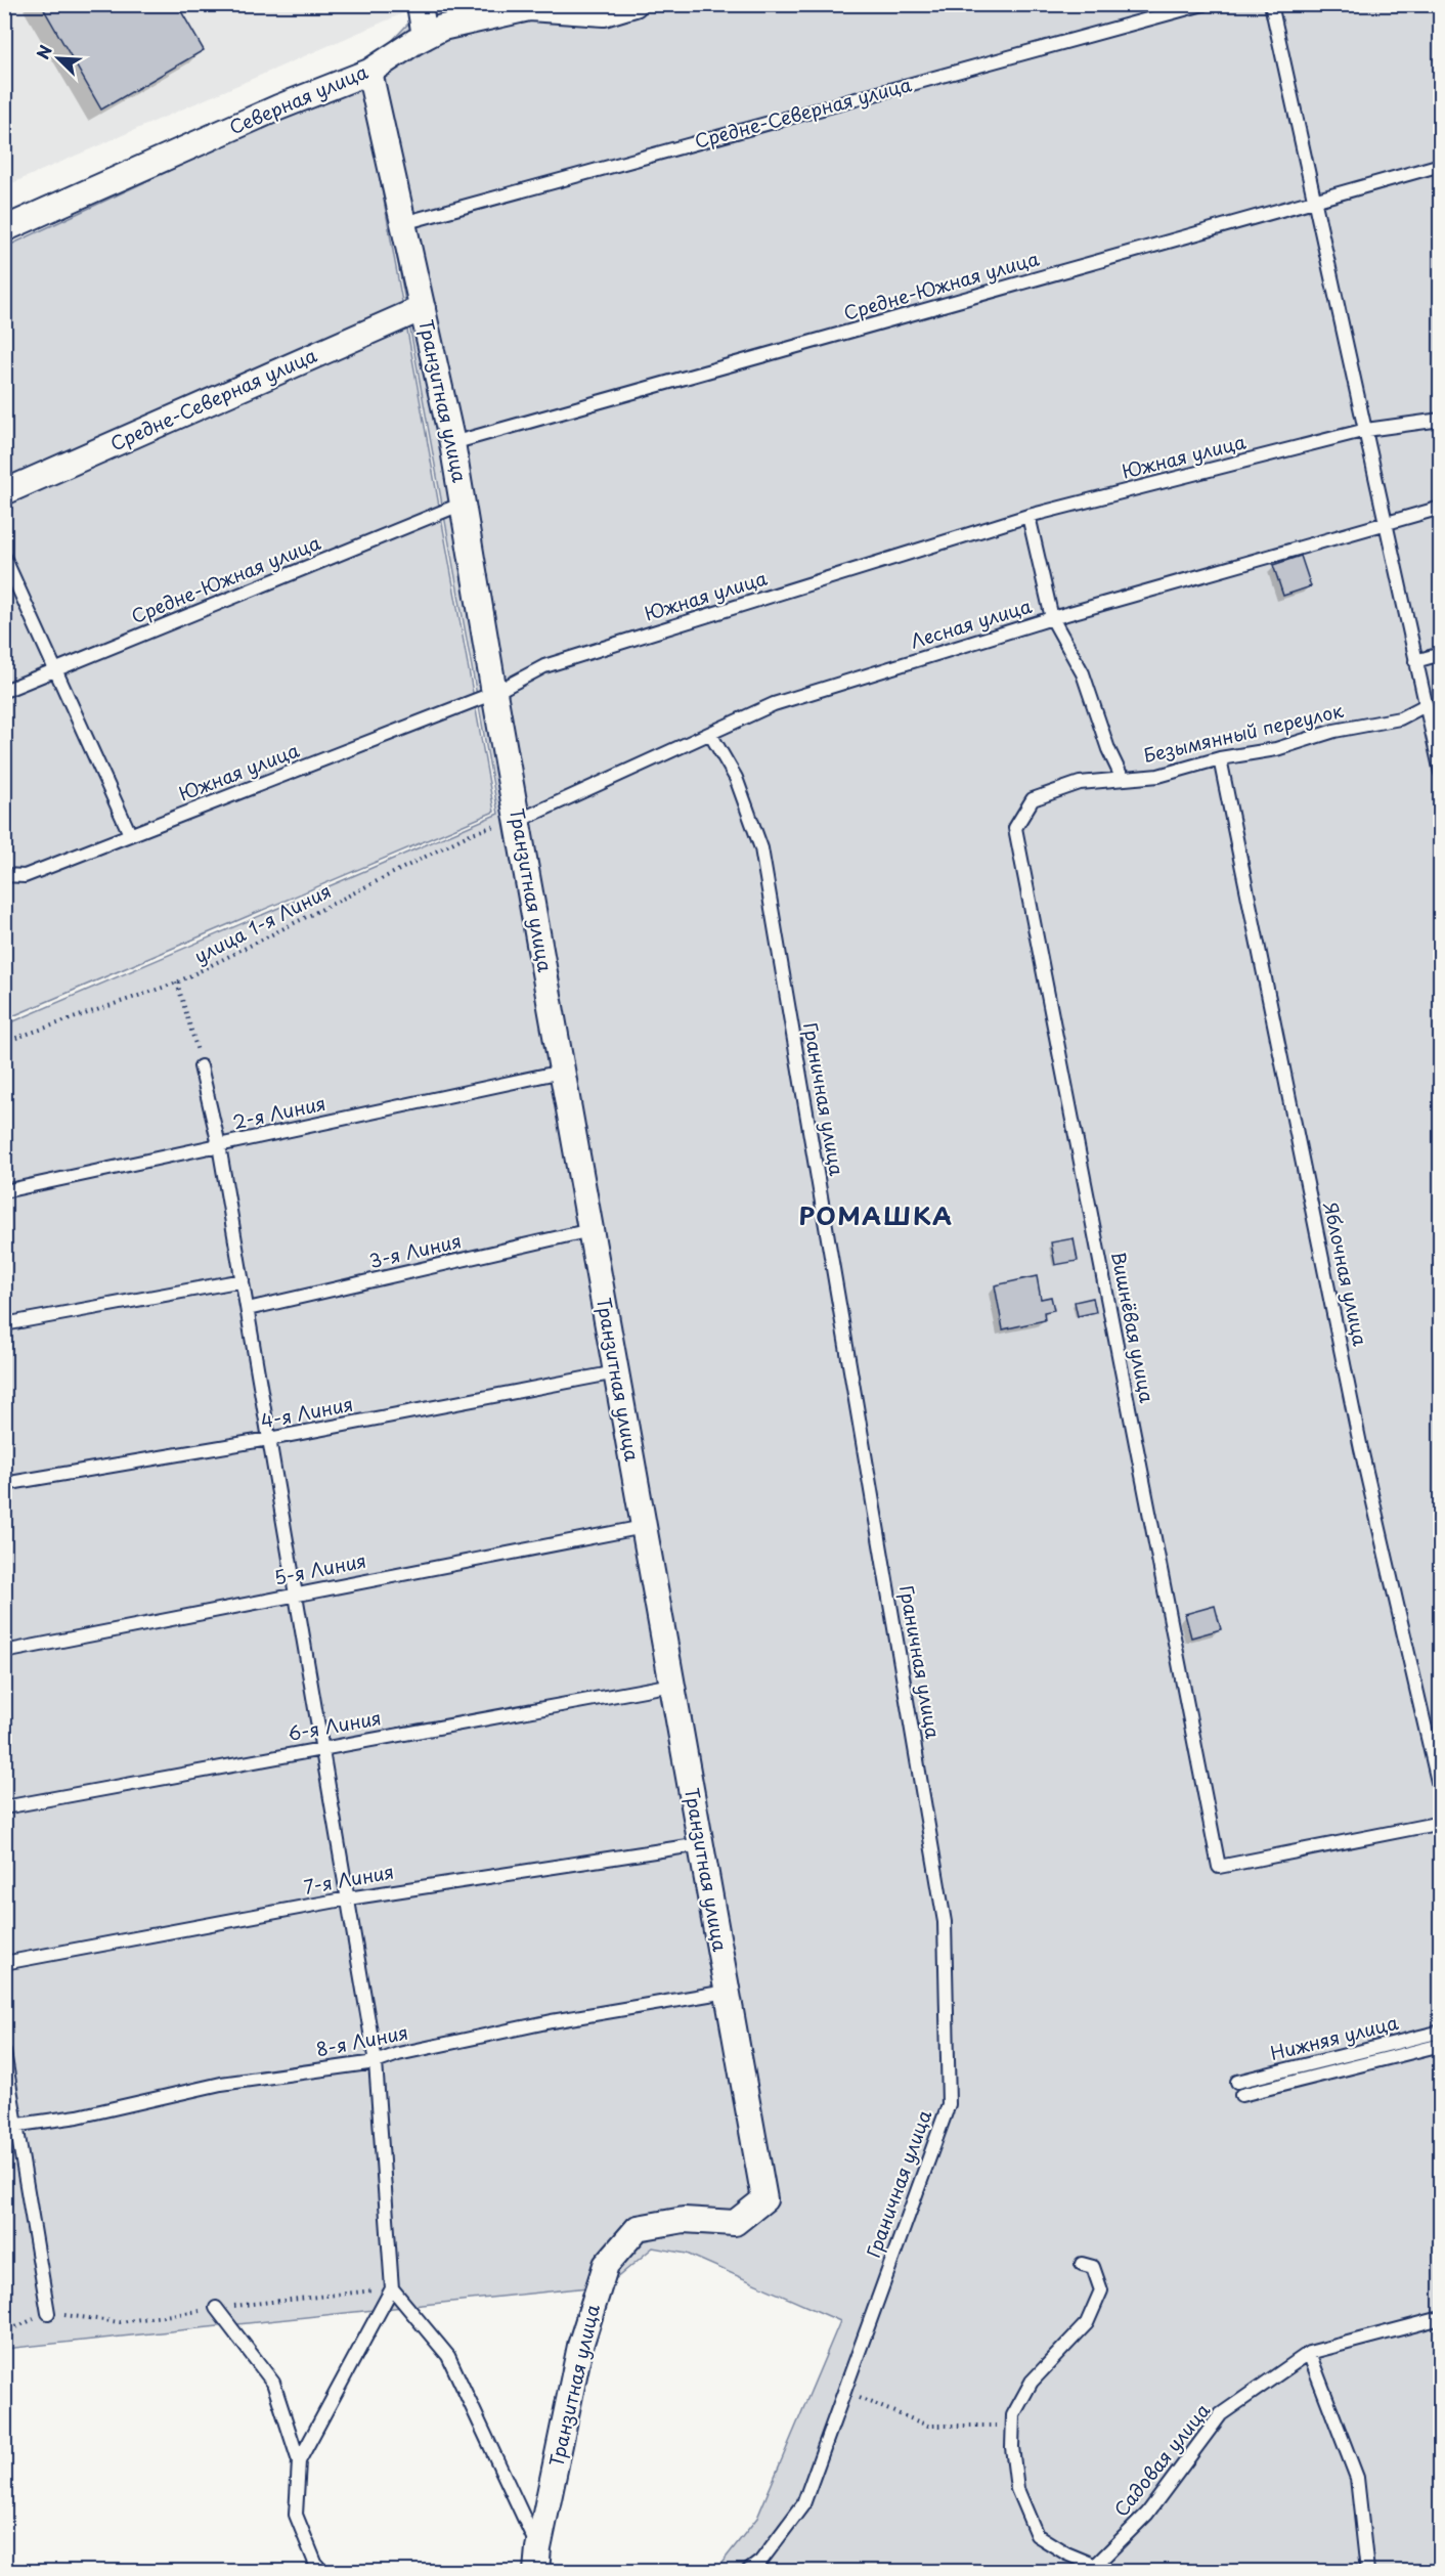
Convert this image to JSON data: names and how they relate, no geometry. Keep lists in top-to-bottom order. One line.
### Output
{"streets":{"street":["Северная улица","Средне-Северная улица","Транзитная улица"],"lane":["Средне-Южная улица","Южная улица","Лесная улица","Безымянный переулок","Граничная улица","2-я Линия","3-я Линия","Яблочная улица","Вишнёвая улица","4-я Линия","5-я Линия","6-я Линия","7-я Линия","Нижняя улица","8-я Линия","Садовая улица"],"path":["улица 1-я Линия"]},"crossings":[["Северная улица","Транзитная улица"],["Средне-Северная улица","Транзитная улица"],["Средне-Южная улица","Транзитная улица"],["Транзитная улица","Южная улица"],["Транзитная улица","Лесная улица"],["Транзитная улица","улица 1-я Линия"],["Транзитная улица","2-я Линия"],["Транзитная улица","3-я Линия"],["Транзитная улица","4-я Линия"],["Транзитная улица","5-я Линия"],["Транзитная улица","6-я Линия"],["Транзитная улица","7-я Линия"],["Транзитная улица","8-я Линия"],["Лесная улица","улица 1-я Линия"],["Лесная улица","Граничная улица"],["Безымянный переулок","Яблочная улица"],["Безымянный переулок","Вишнёвая улица"]],"districts":["РОМАШКА"],"north":"top left"}
